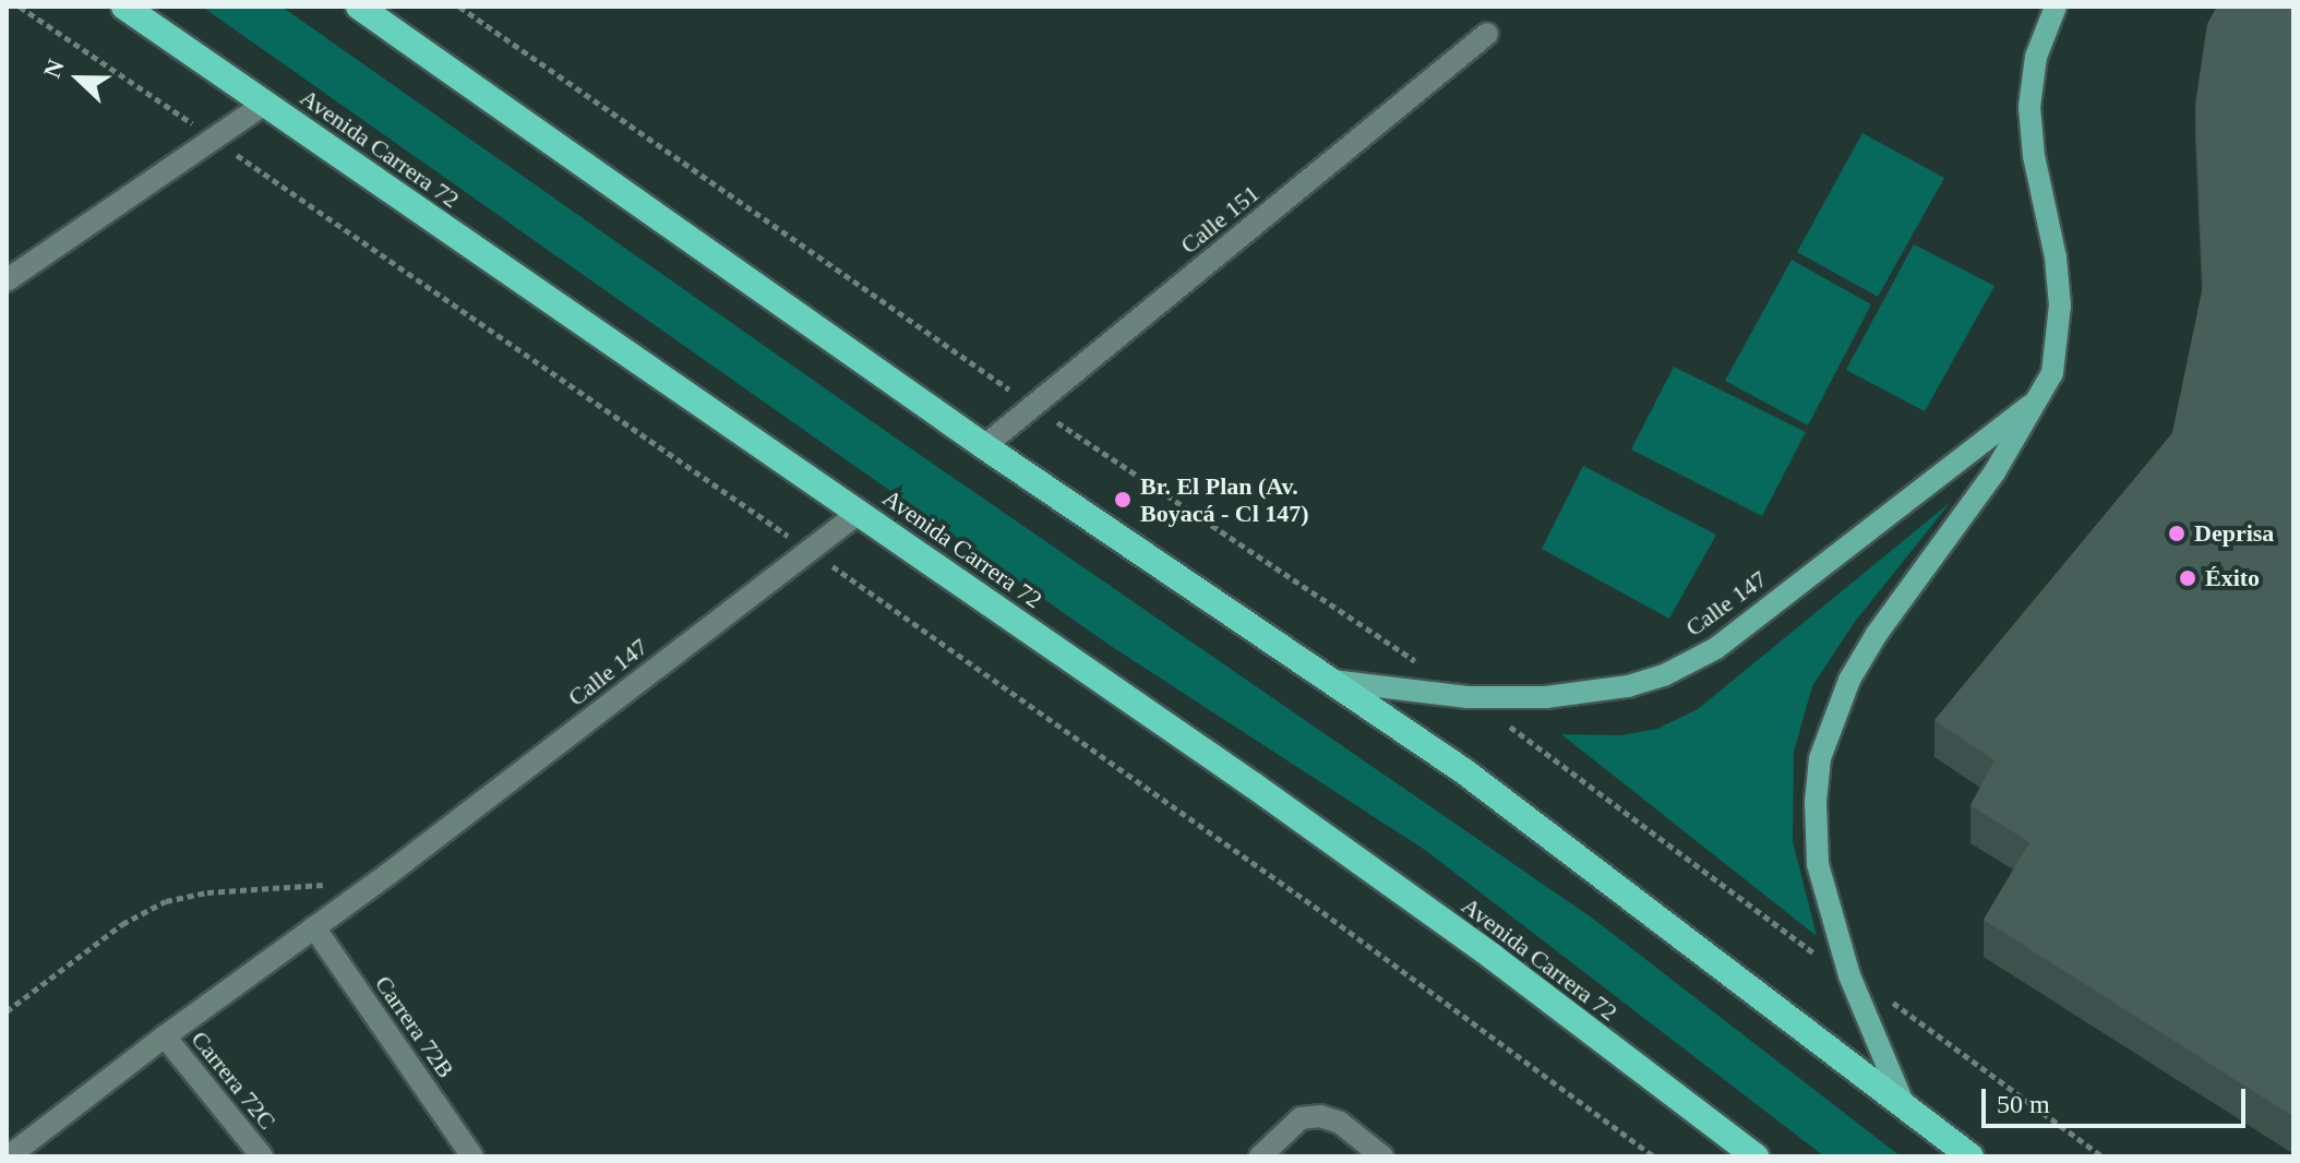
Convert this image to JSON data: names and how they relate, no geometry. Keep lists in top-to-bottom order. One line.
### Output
{"streets":{"highway":["Avenida Carrera 72"],"main road":["Calle 147"],"street":["Calle 151","Carrera 72B","Carrera 72C"]},"crossings":[["Avenida Carrera 72","Calle 147"],["Calle 147","Carrera 72B"],["Calle 147","Carrera 72C"]],"places":["Br. El Plan (Av. Boyacá - Cl 147)","Deprisa","Éxito"],"scale_bar":"50 m","north":"left"}
